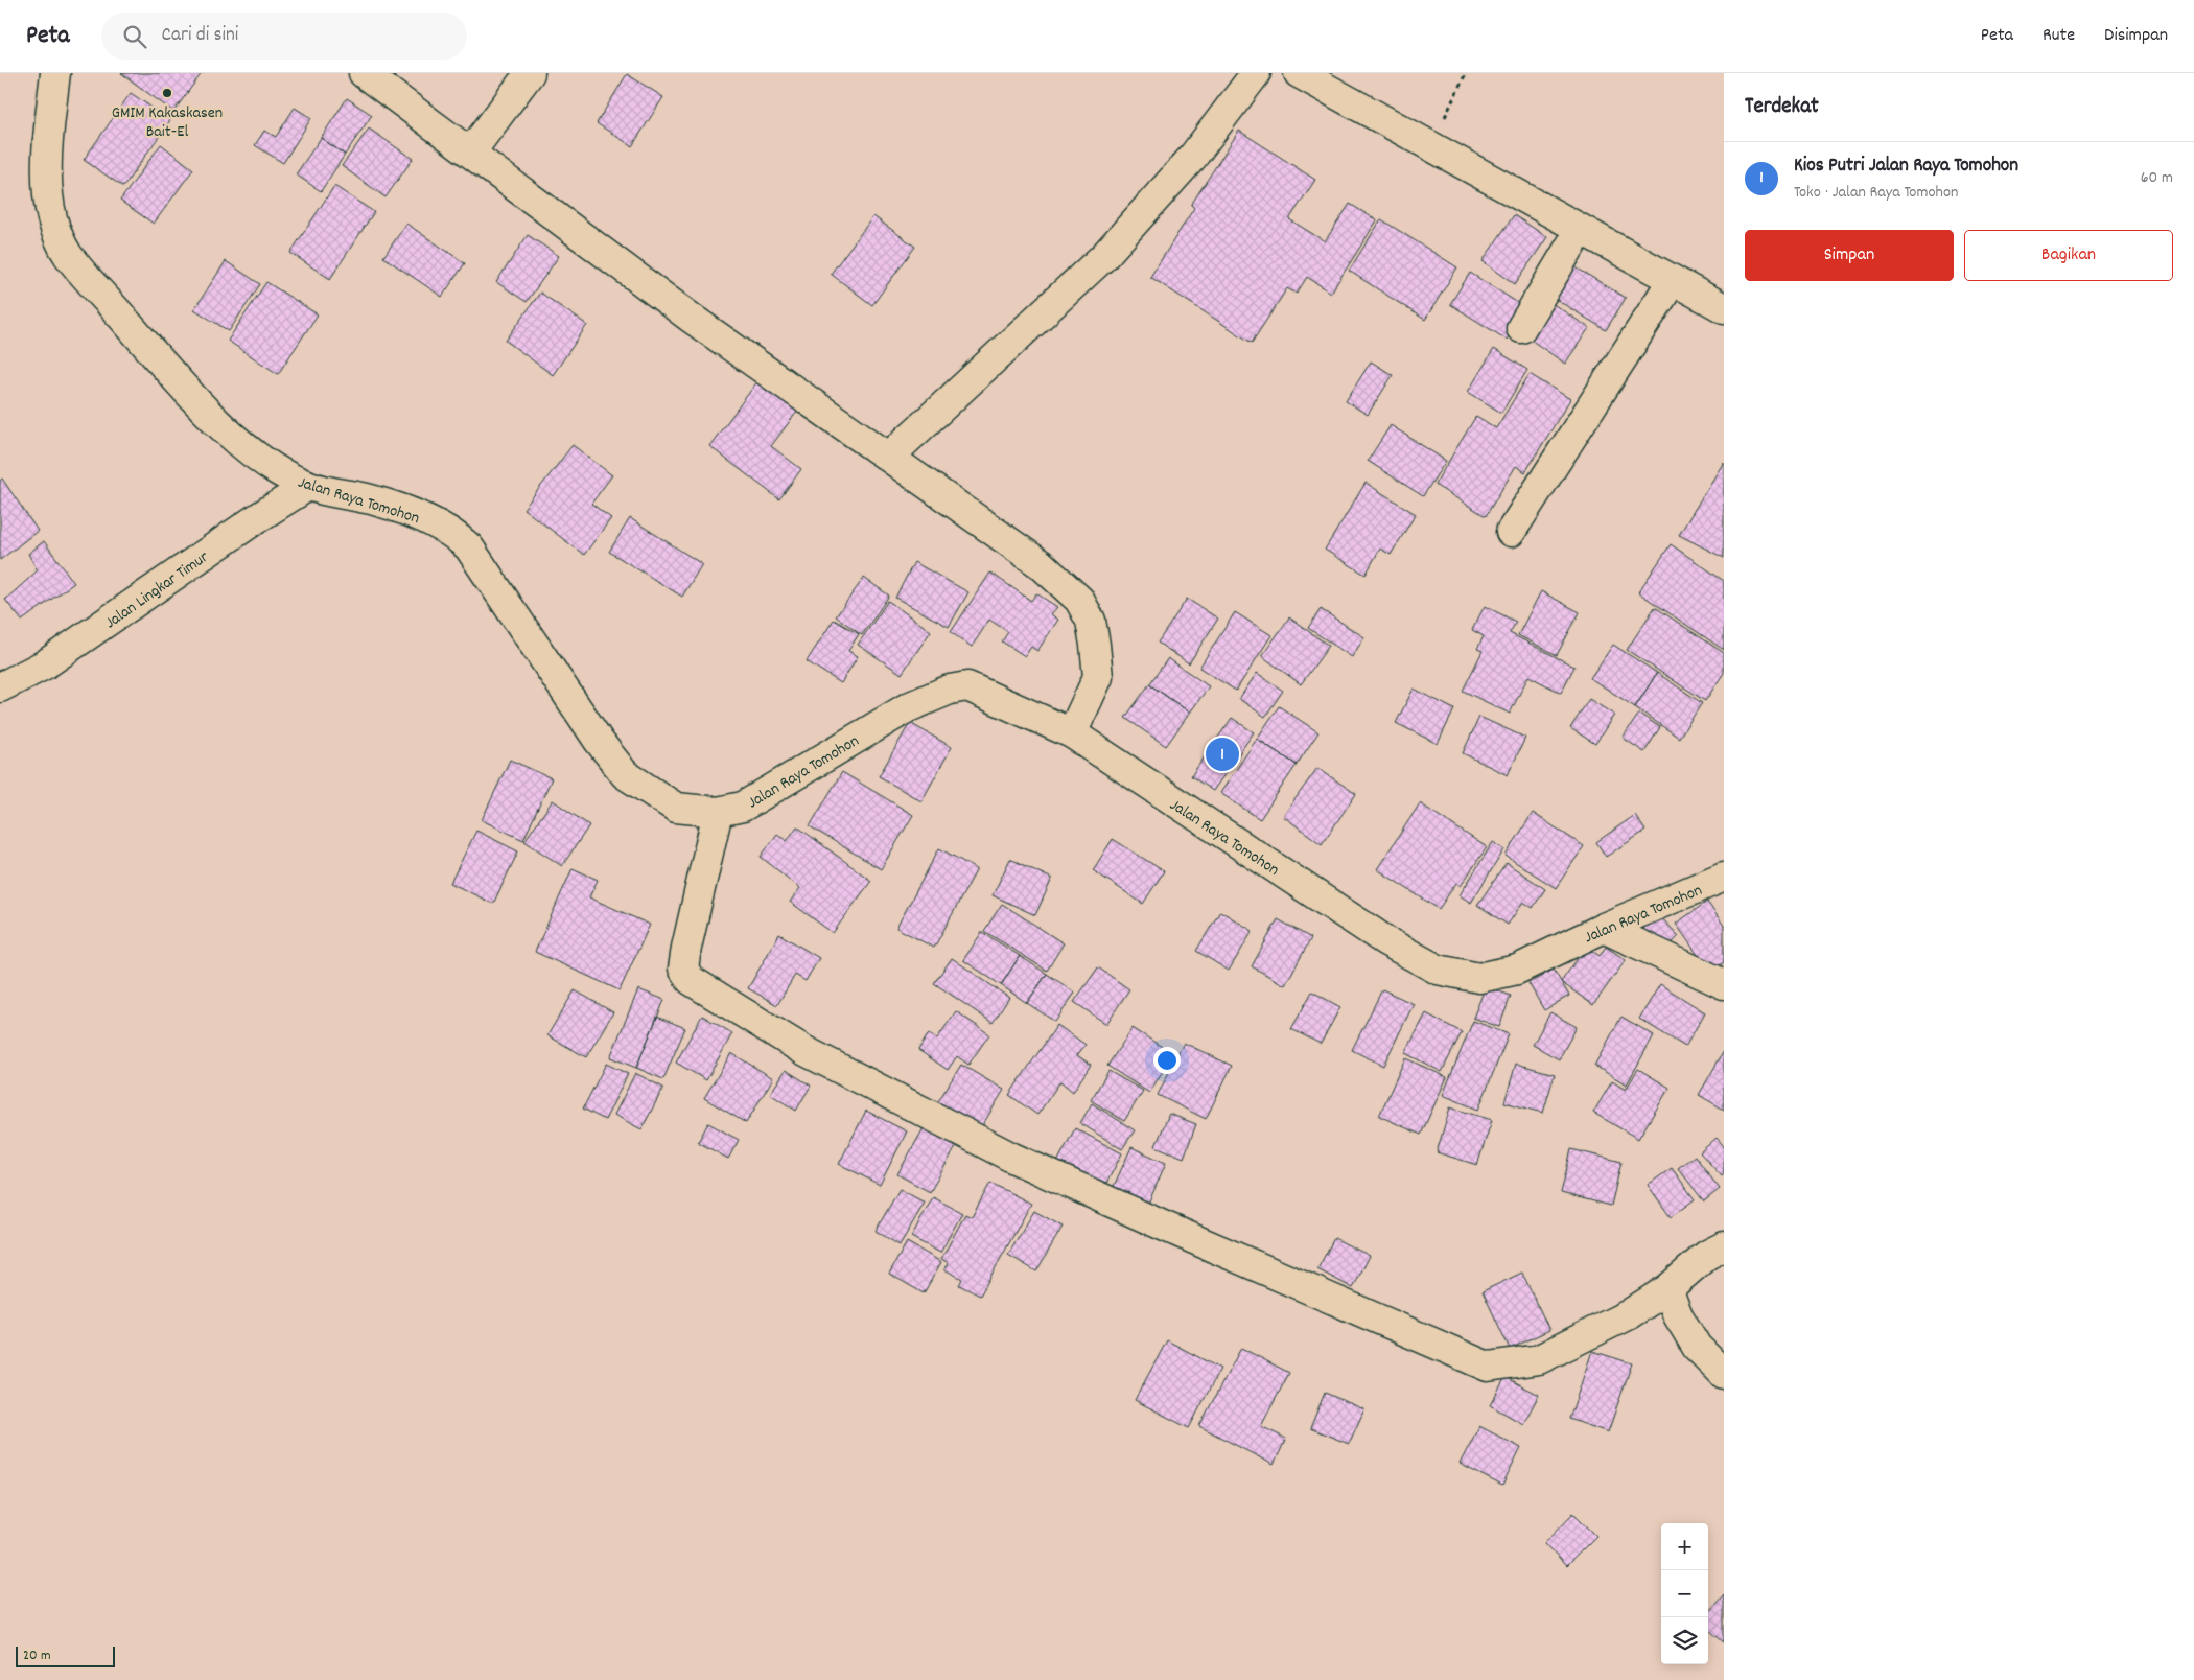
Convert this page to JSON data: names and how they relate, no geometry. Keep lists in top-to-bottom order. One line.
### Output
{"streets":{"main road":["Jalan Raya Tomohon","Jalan Lingkar Timur"]},"crossings":[["Jalan Raya Tomohon","Jalan Lingkar Timur"]],"places":["GMIM Kakaskasen Bait-El"],"scale_bar":"20 m","page":{"header":"Peta","search":"Cari di sini","nav":["Peta","Rute","Disimpan"],"heading":"Terdekat","list":[{"mark":"1","name":"Kios Putri Jalan Raya Tomohon","note":"Toko · Jalan Raya Tomohon","value":"60 m"}],"buttons":["Simpan","Bagikan"],"pins":"1","map_buttons":["+","−"],"scale":"20 m"}}
